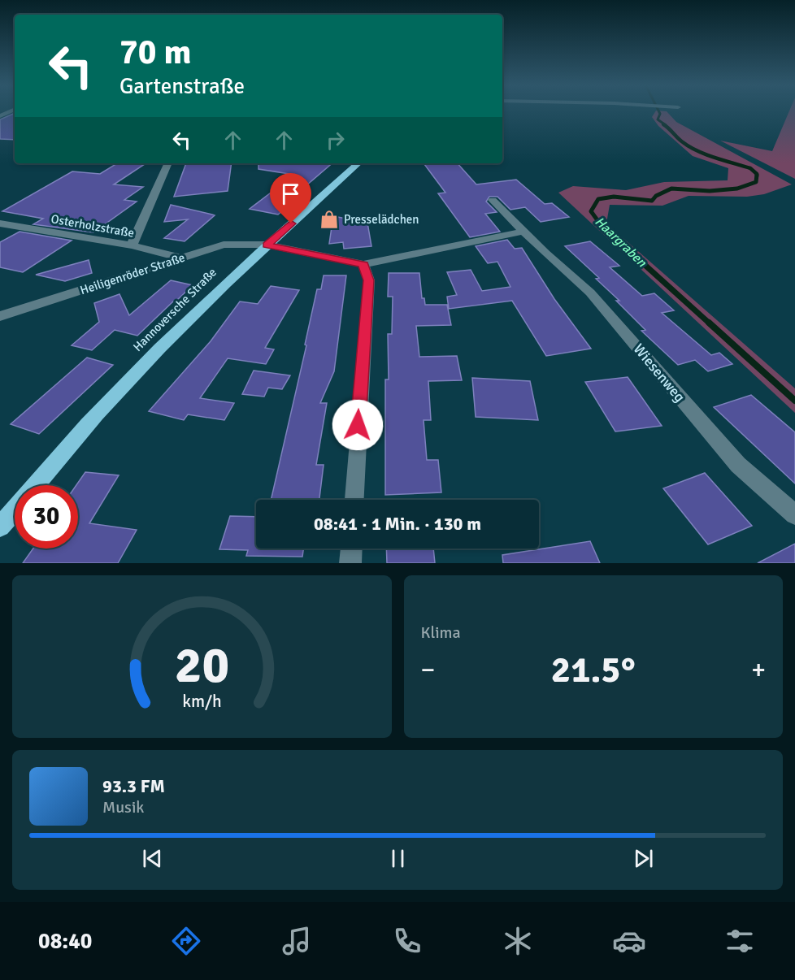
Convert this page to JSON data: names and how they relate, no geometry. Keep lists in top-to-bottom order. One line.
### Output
{"streets":{"main road":["Hannoversche Straße"],"street":["Osterholzstraße","Heiligenröder Straße","Wiesenweg"]},"crossings":[["Osterholzstraße","Heiligenröder Straße"],["Heiligenröder Straße","Hannoversche Straße"]],"water":["Haargraben"],"places":{"shop":["Presselädchen"]},"page":{"turn":["70 m","Gartenstraße"],"limit":"30","trip":"08:41 · 1 Min. · 130 m","tile":"Klima","heat":["−","21.5°","+"],"song":["93.3 FM","Musik"],"tabs":"08:40","gauge":["20","km/h"]}}
